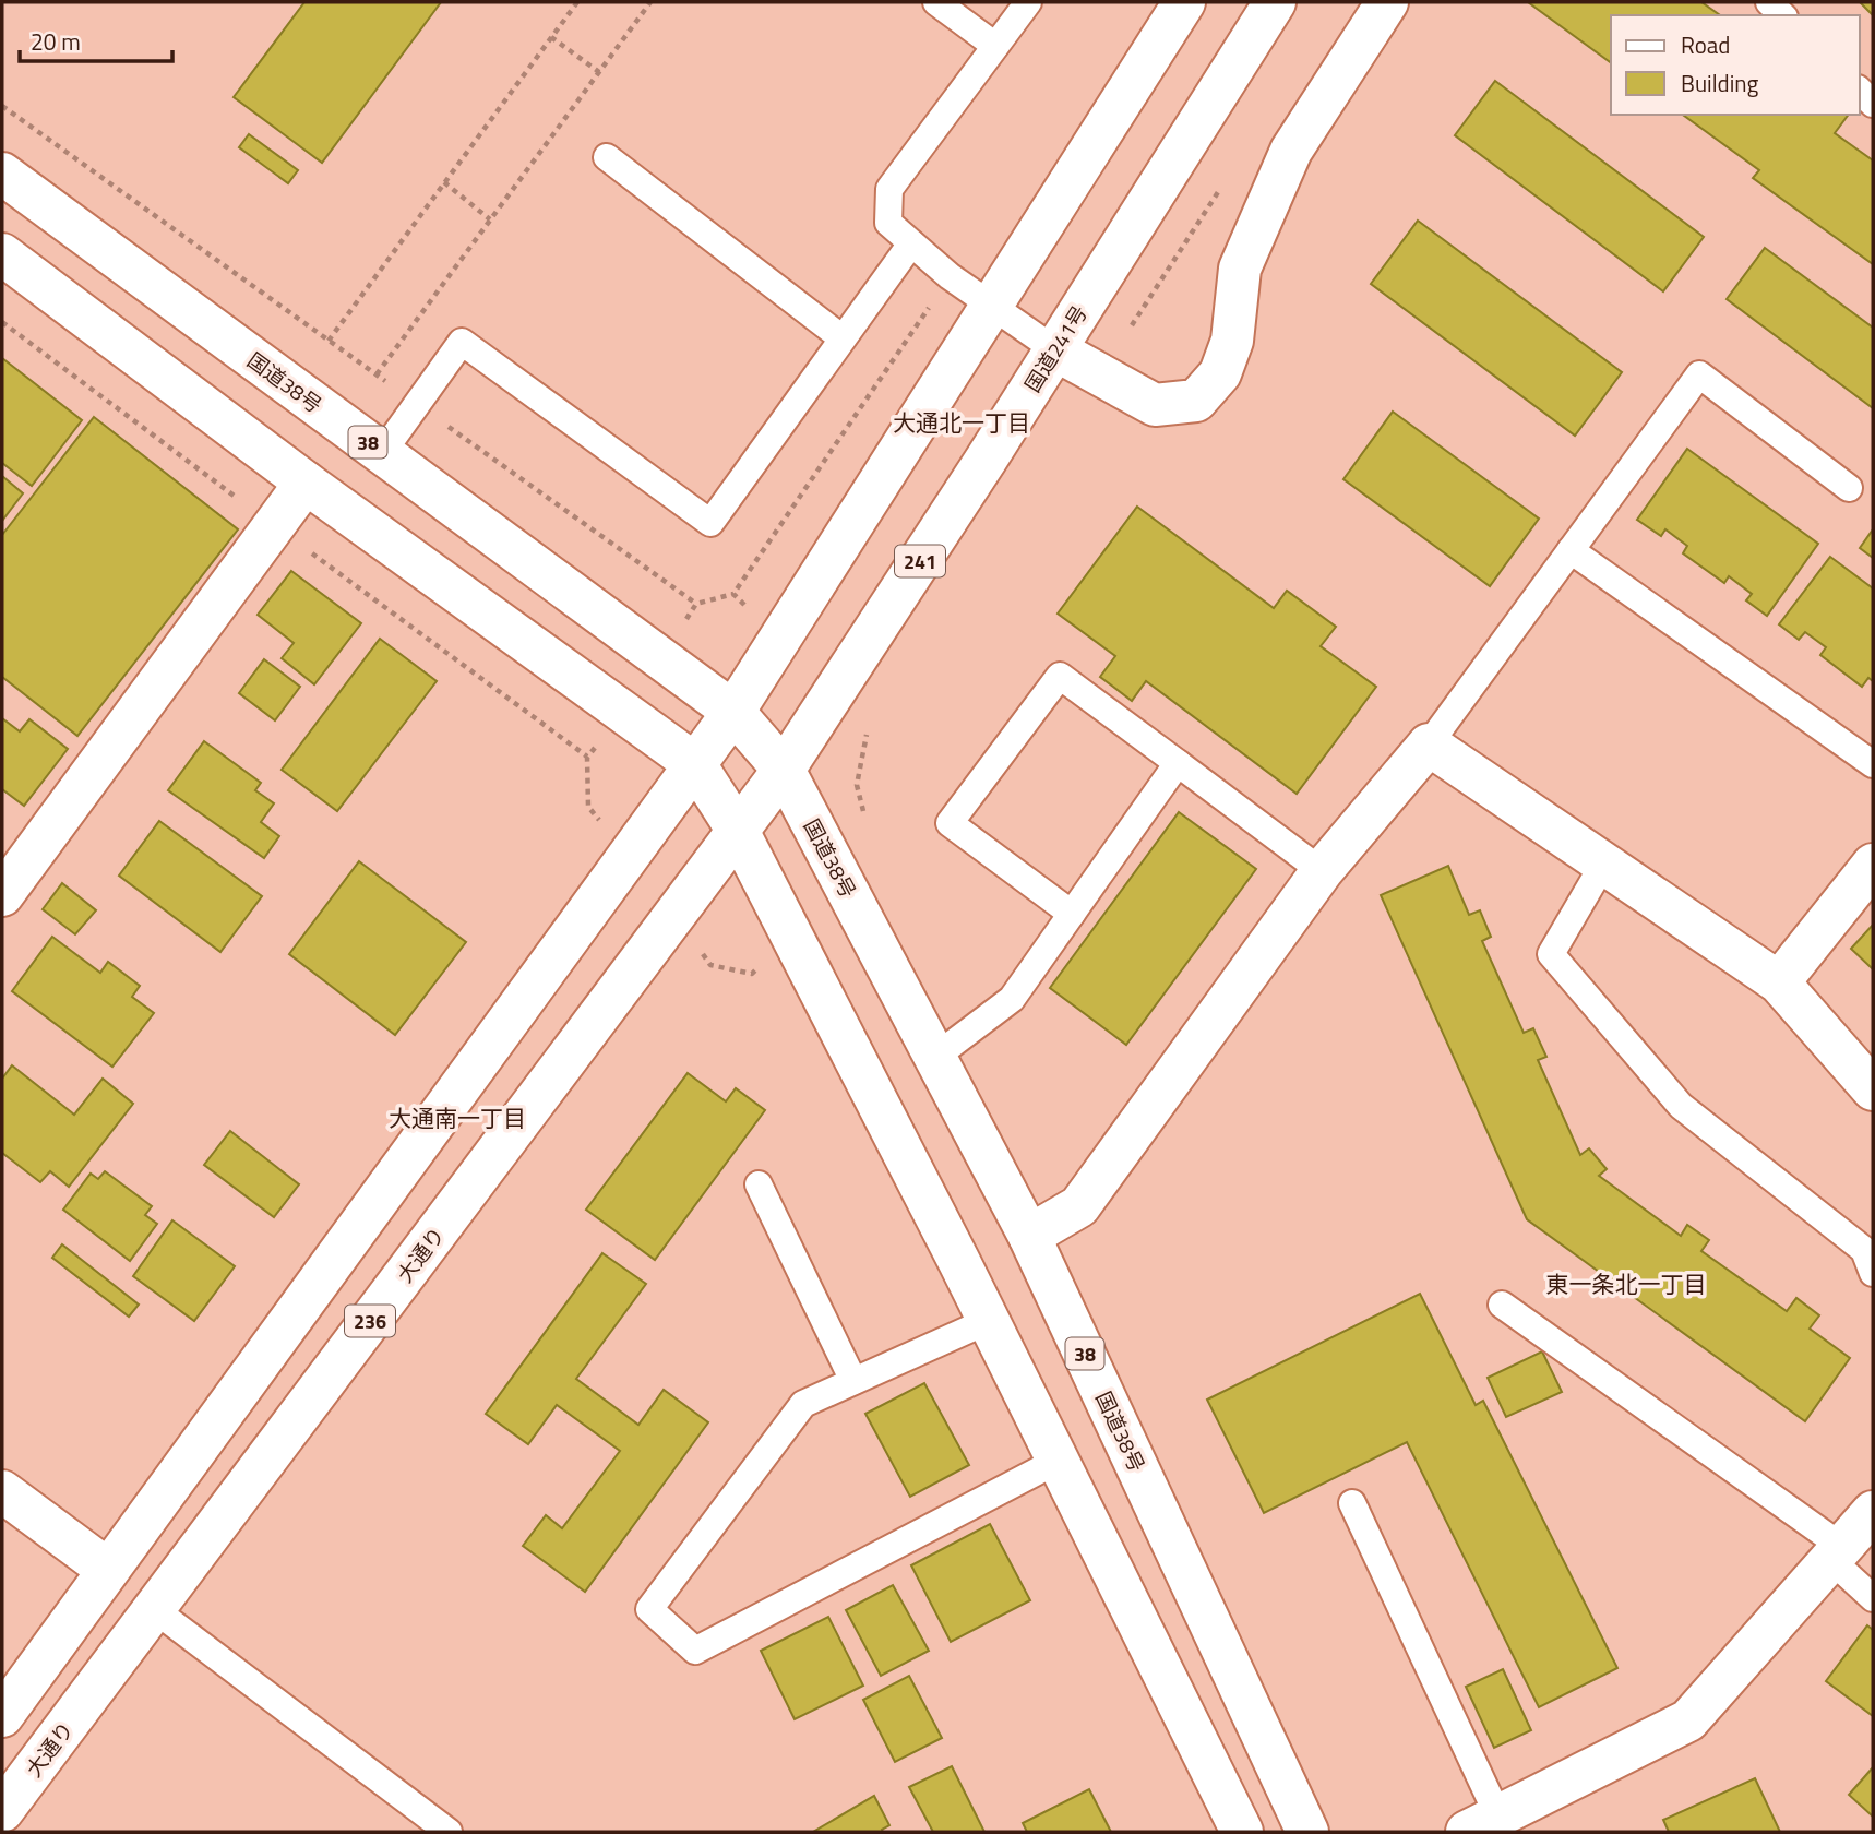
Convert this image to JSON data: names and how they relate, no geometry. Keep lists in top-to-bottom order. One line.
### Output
{"streets":{"main road":["国道241号","国道38号","38","241","大通り","236"]},"crossings":[["国道241号","国道38号"],["国道241号","大通り"],["国道38号","大通り"]],"districts":["大通北一丁目","大通南一丁目","東一条北一丁目"],"legend":["Road","Building"],"scale_bar":"20 m"}
